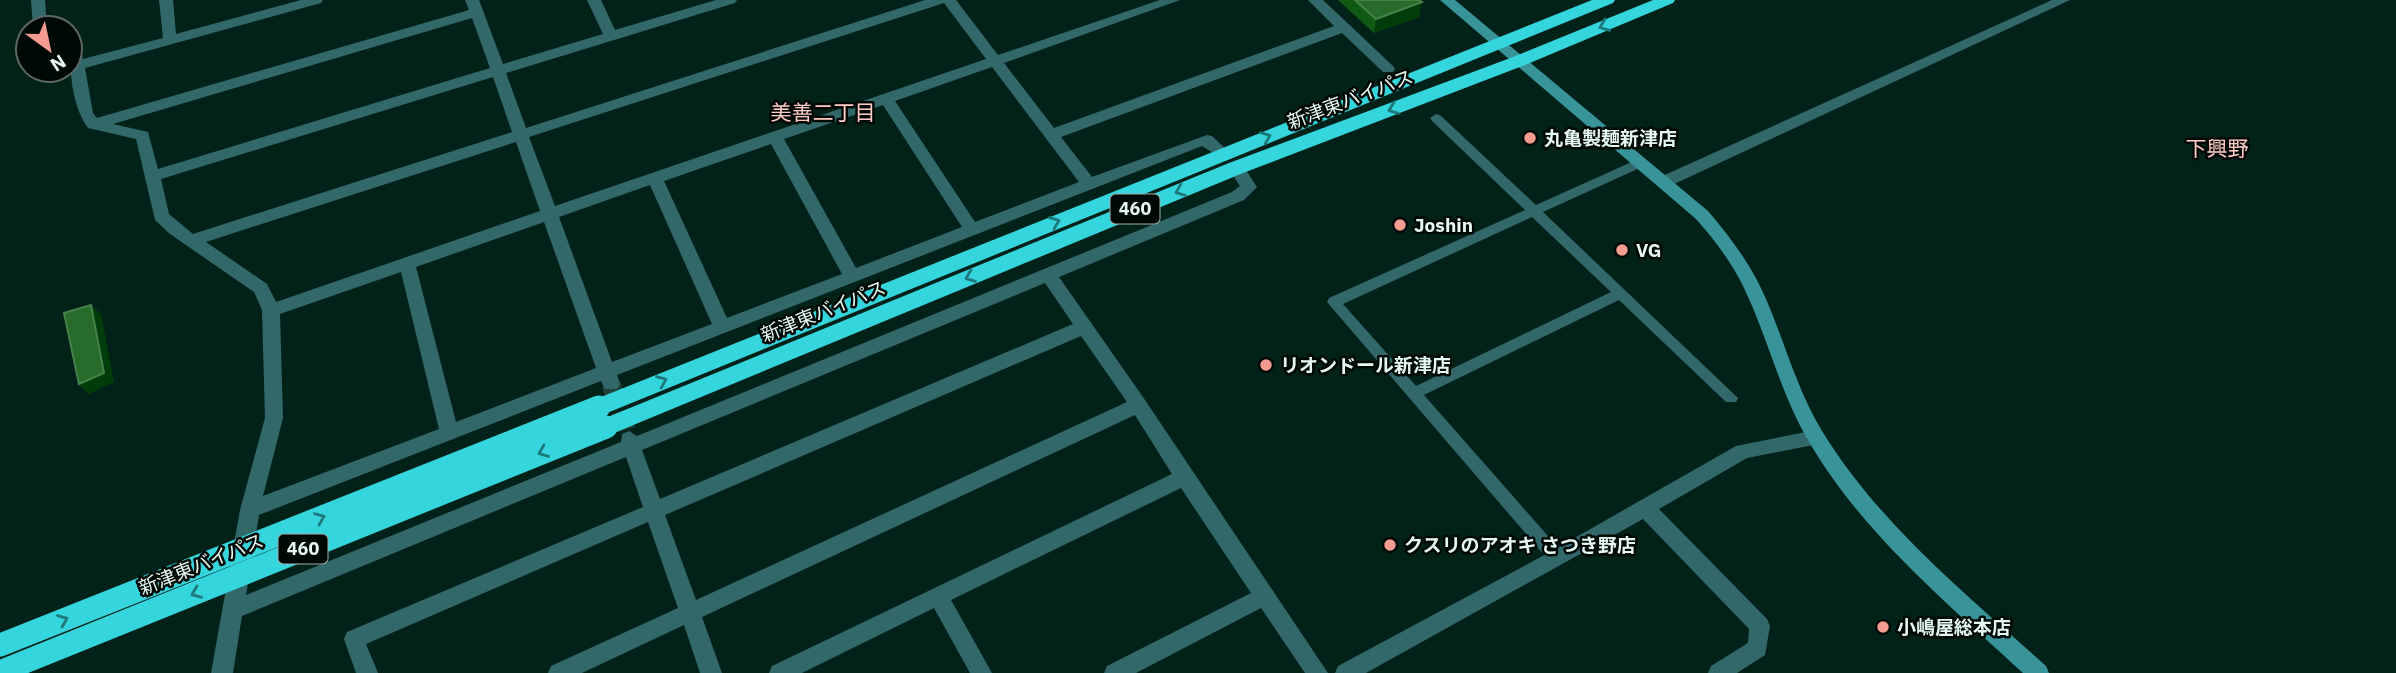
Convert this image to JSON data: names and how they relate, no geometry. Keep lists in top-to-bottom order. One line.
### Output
{"streets":{"highway":["新津東バイパス","460"]},"districts":["美善二丁目","下興野"],"places":["丸亀製麺新津店","Joshin","VG","リオンドール新津店","クスリのアオキ さつき野店","小嶋屋総本店"],"north":"bottom right"}
